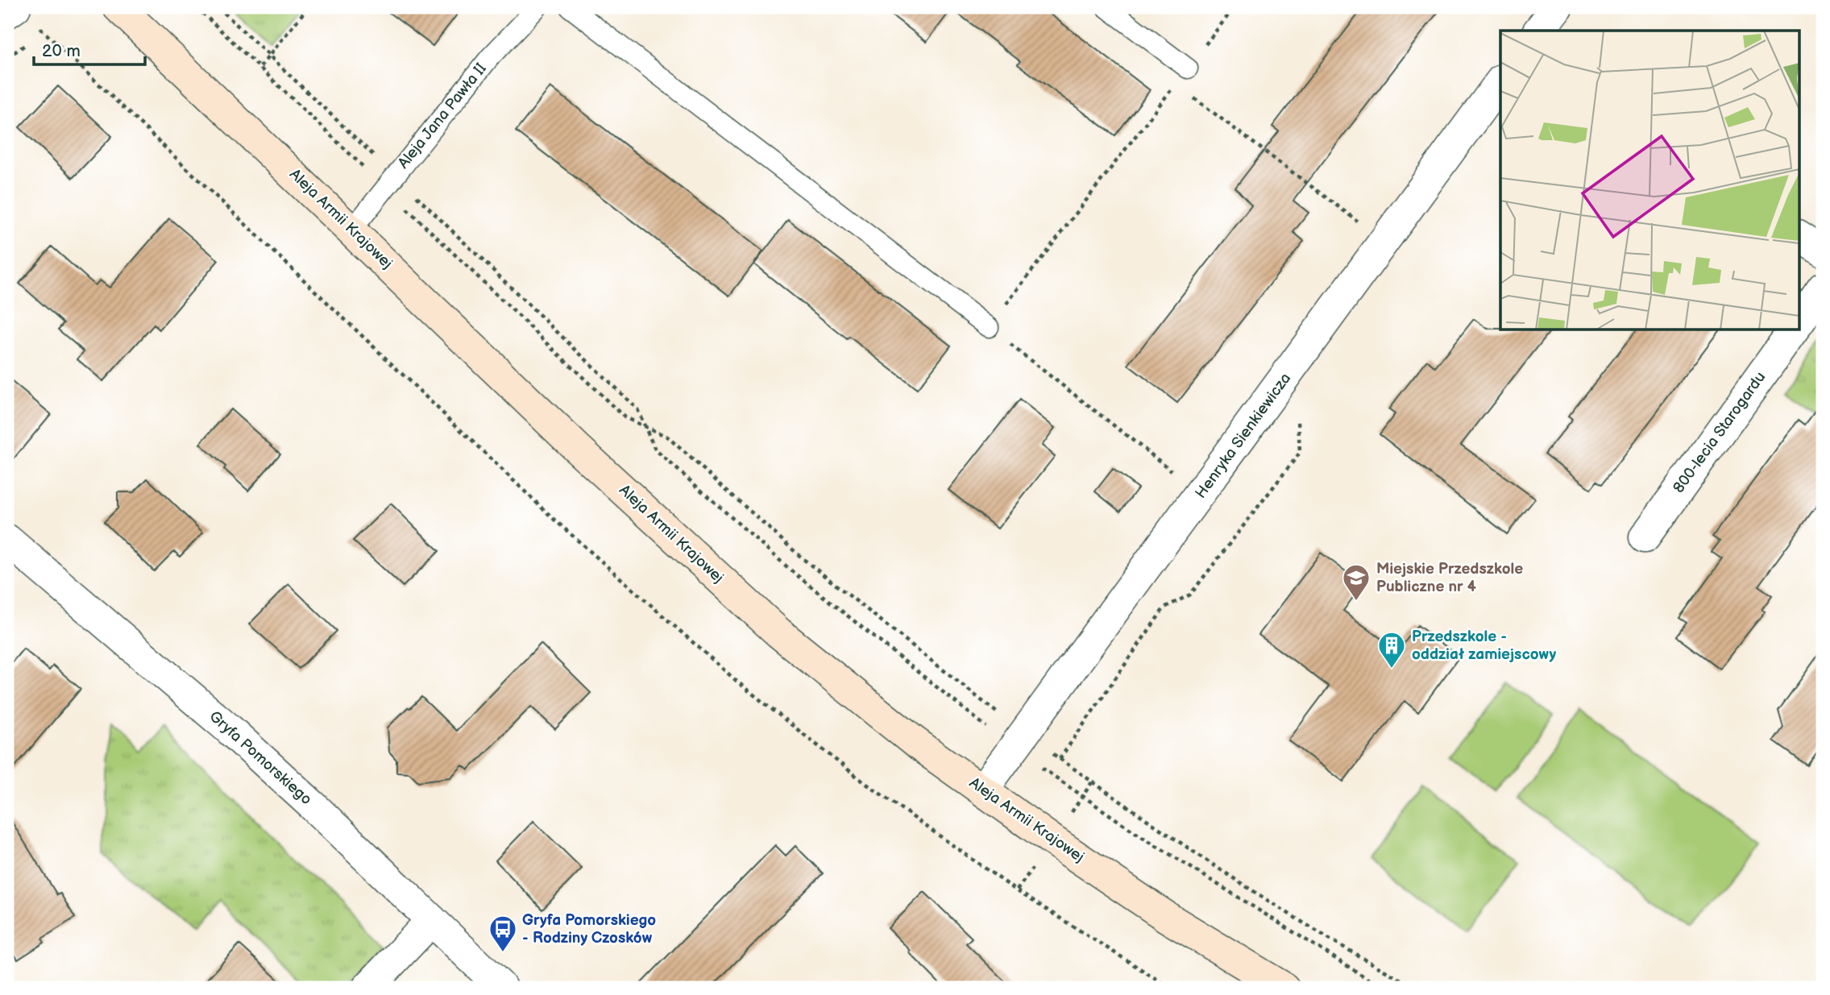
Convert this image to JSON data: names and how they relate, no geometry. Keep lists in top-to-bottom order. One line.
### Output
{"streets":{"main road":["Aleja Armii Krajowej"],"street":["800-lecia Starogardu","Henryka Sienkiewicza","Gryfa Pomorskiego"],"lane":["Aleja Jana Pawła II"]},"crossings":[["Aleja Jana Pawła II","Aleja Armii Krajowej"],["Aleja Armii Krajowej","Henryka Sienkiewicza"]],"places":{"school or university":["Miejskie Przedszkole Publiczne nr 4"],"building":["Przedszkole - oddział zamiejscowy"],"bus stop":["Gryfa Pomorskiego - Rodziny Czosków"]},"scale_bar":"20 m"}
